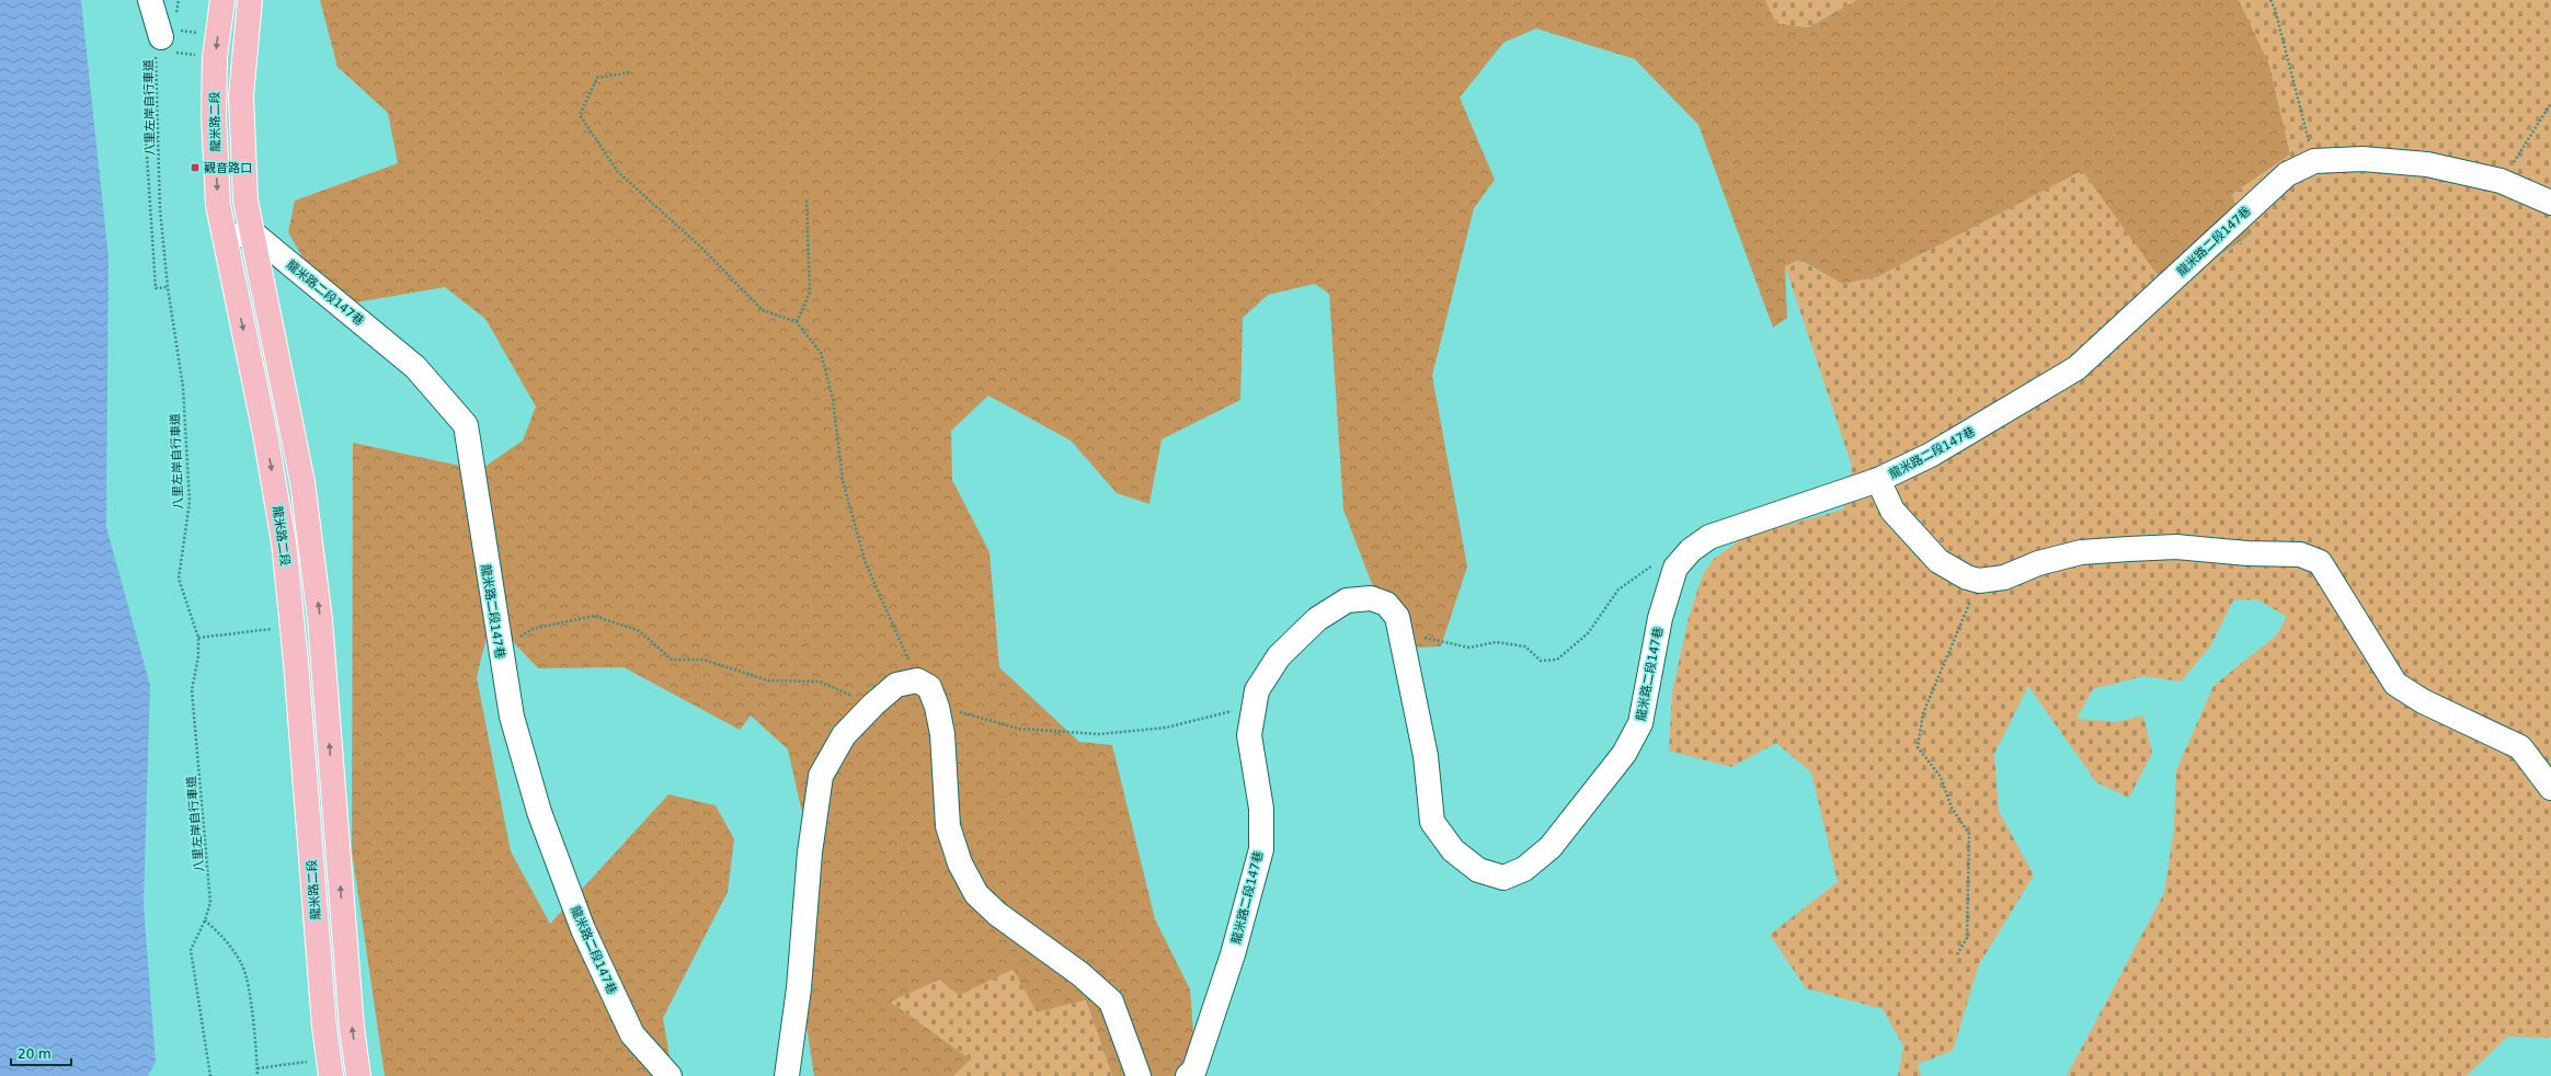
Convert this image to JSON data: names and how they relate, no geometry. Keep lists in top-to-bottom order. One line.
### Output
{"streets":{"main road":["龍米路二段"],"street":["龍米路二段147巷"],"path":["八里左岸自行車道"]},"places":{"transit":["觀音路口"]},"scale_bar":"20 m"}
